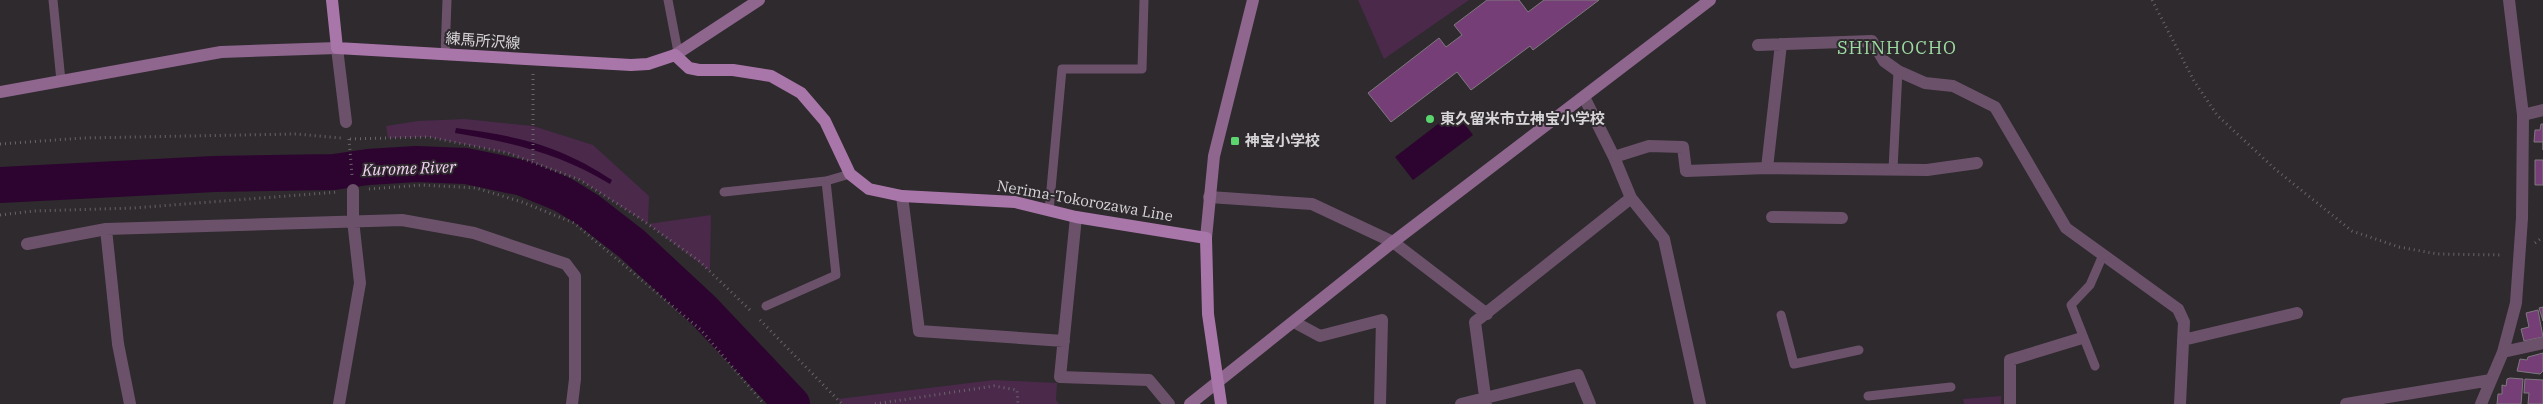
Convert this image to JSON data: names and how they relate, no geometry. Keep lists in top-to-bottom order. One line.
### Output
{"streets":{"main road":["練馬所沢線","Nerima-Tokorozawa Line"]},"crossings":[["練馬所沢線","Nerima-Tokorozawa Line"]],"districts":["SHINHOCHO"],"water":["Kurome River"],"places":{"other":["東久留米市立神宝小学校"],"transit":["神宝小学校"]}}
